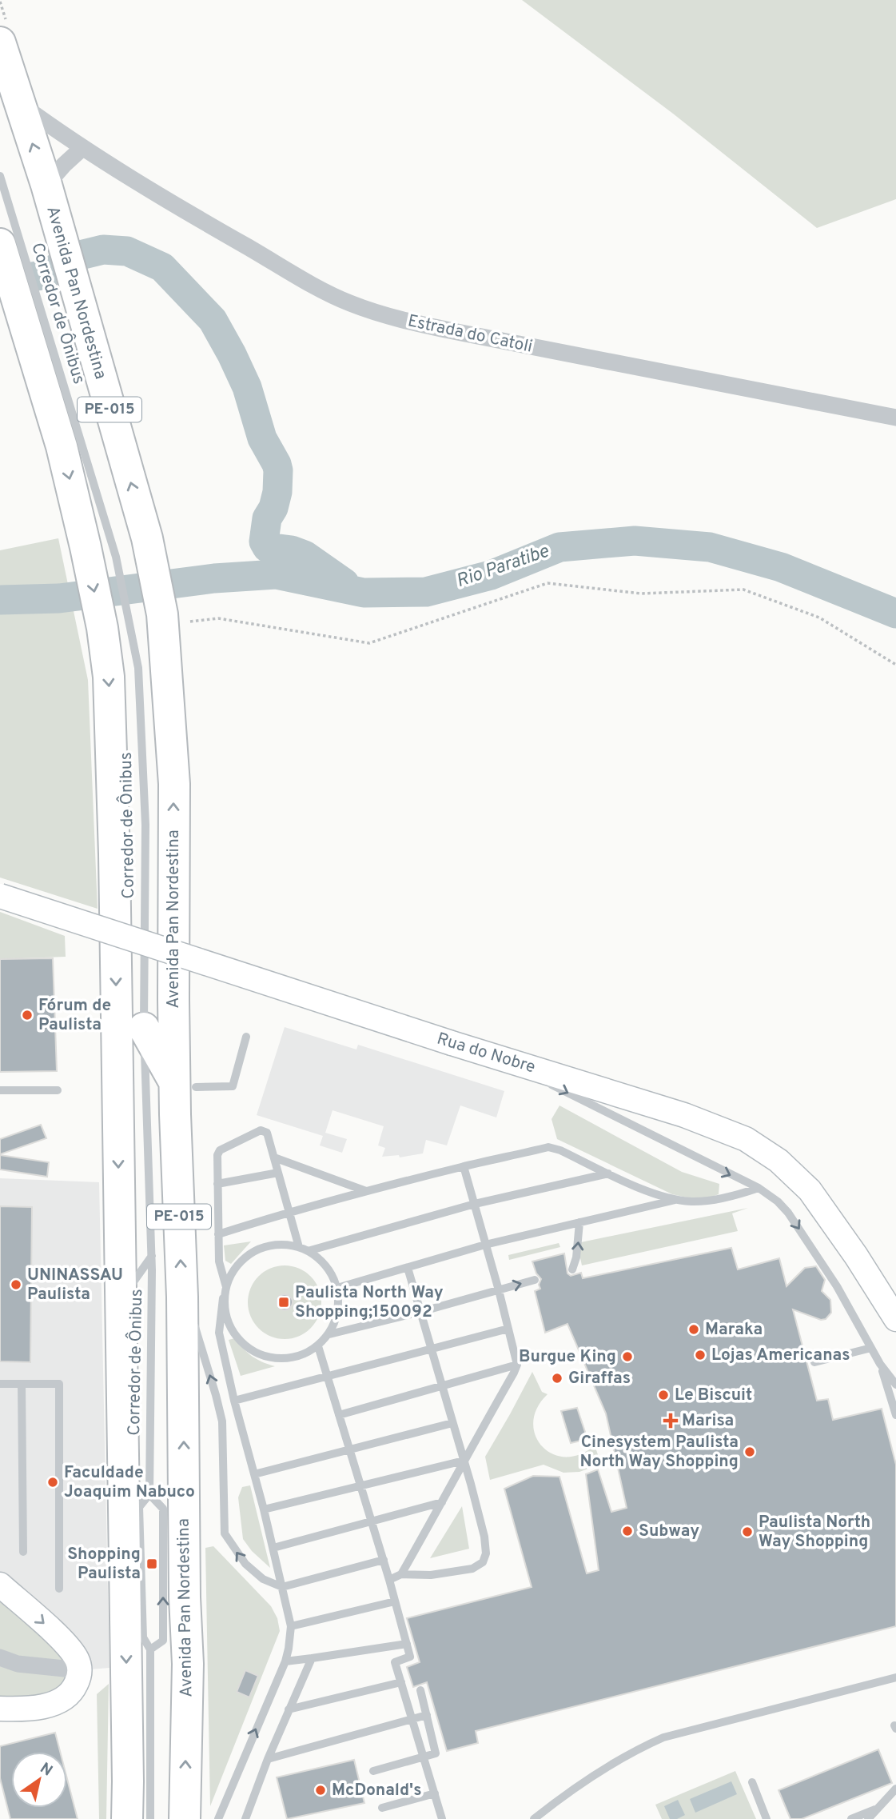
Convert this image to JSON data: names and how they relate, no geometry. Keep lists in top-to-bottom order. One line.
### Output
{"streets":{"highway":["Avenida Pan Nordestina","PE-015"],"main road":["Rua do Nobre"],"street":["Estrada do Catoli"],"lane":["Corredor de Ônibus"]},"crossings":[["Avenida Pan Nordestina","Estrada do Catoli"],["Corredor de Ônibus","PE-015"]],"water":["Rio Paratibe"],"places":{"other":["Fórum de Paulista","UNINASSAU Paulista","Maraka","Lojas Americanas","Burgue King","Giraffas","Le Biscuit","Cinesystem Paulista North Way Shopping","Faculdade Joaquim Nabuco","Subway","Paulista North Way Shopping","McDonald's"],"transit":["Paulista North Way Shopping;150092","Shopping Paulista"],"health":["Marisa"]},"north":"top right"}
